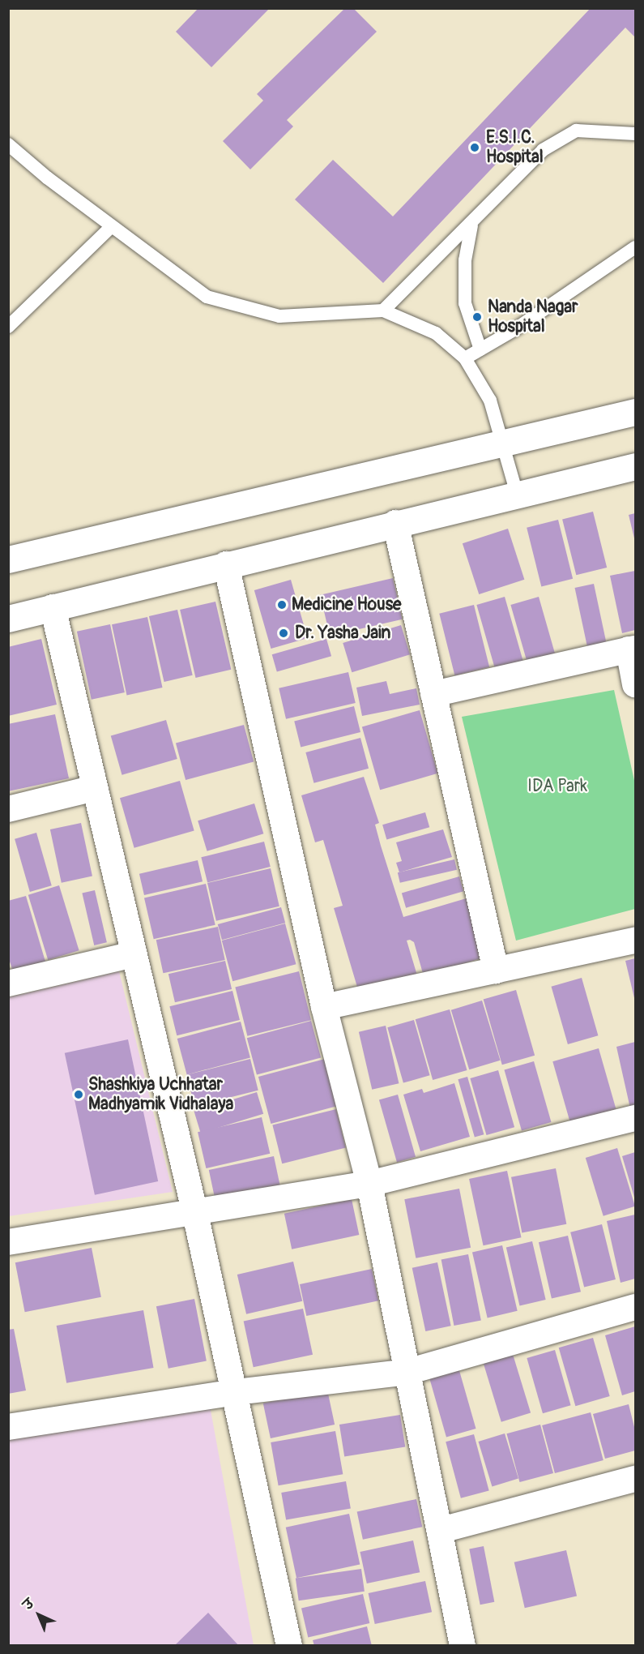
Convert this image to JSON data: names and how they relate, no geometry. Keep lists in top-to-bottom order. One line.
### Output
{"parks":["IDA Park"],"places":["E.S.I.C. Hospital","Nanda Nagar Hospital","Medicine House","Dr. Yasha Jain","Shashkiya Uchhatar Madhyamik Vidhalaya"],"north":"top left"}
